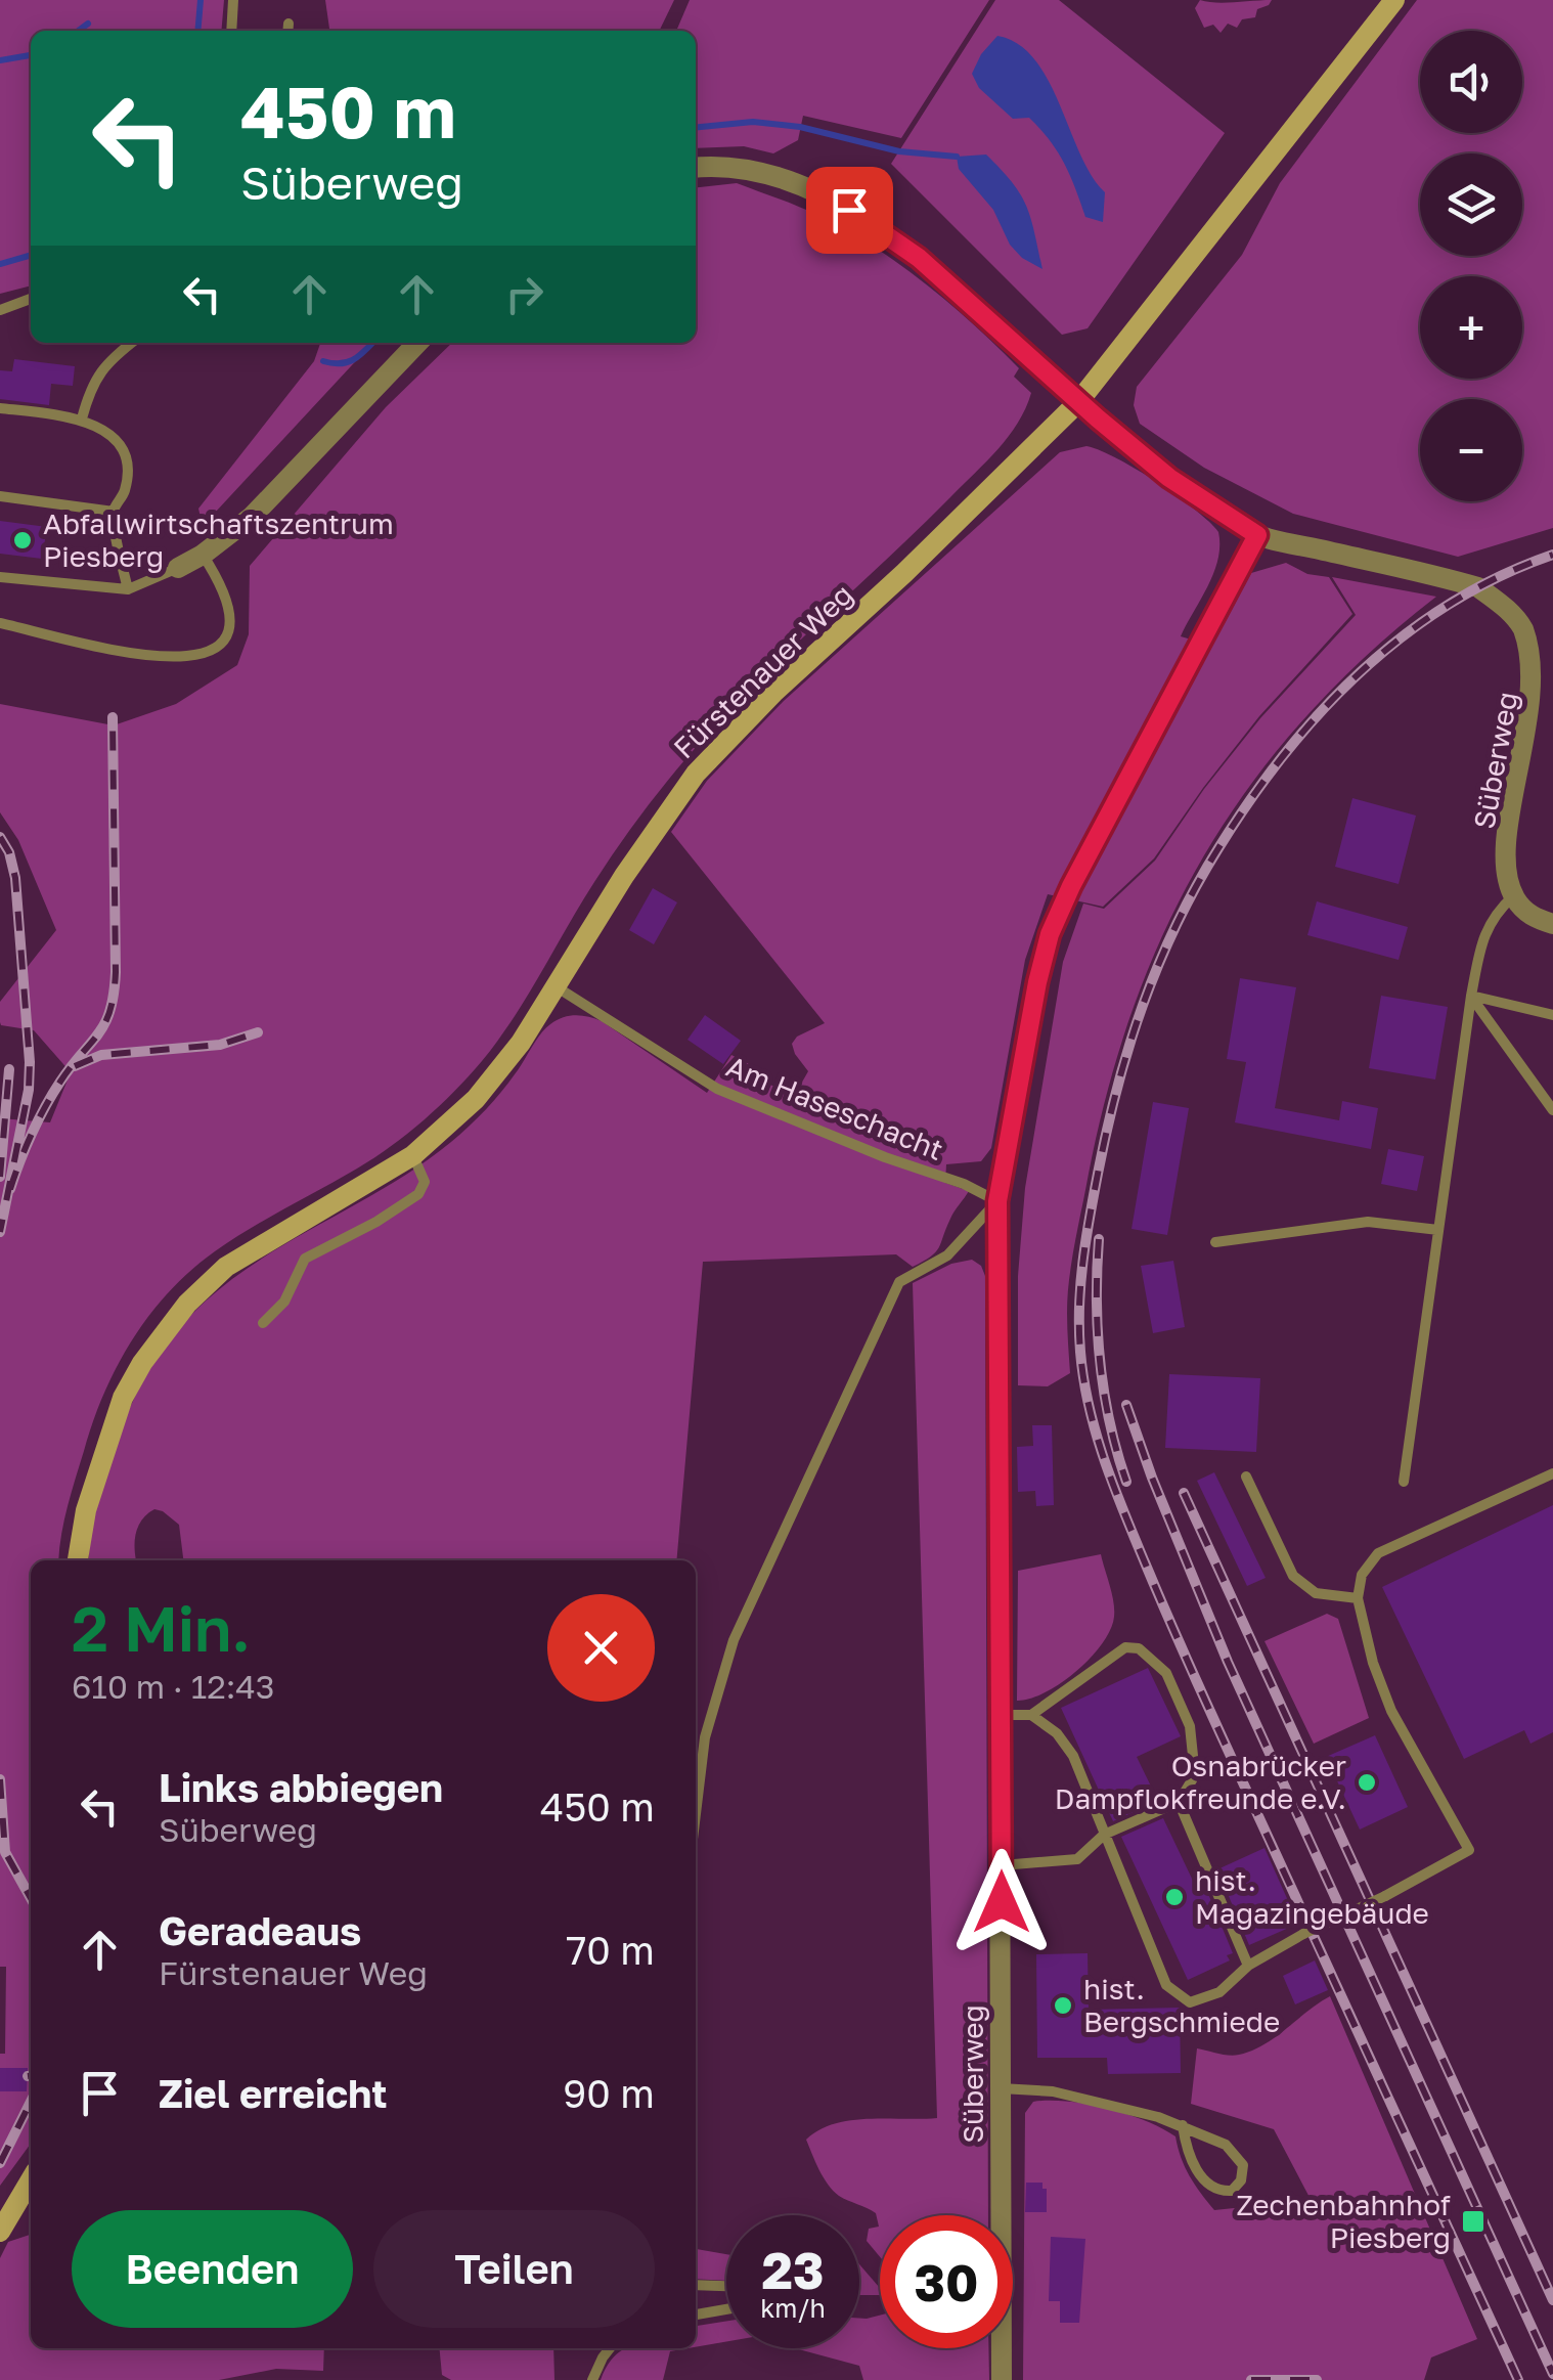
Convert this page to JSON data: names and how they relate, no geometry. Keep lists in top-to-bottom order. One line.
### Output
{"streets":{"street":["Fürstenauer Weg","Süberweg"],"lane":["Am Haseschacht"]},"crossings":[["Fürstenauer Weg","Süberweg"],["Fürstenauer Weg","Am Haseschacht"],["Süberweg","Am Haseschacht"]],"places":{"other":["Abfallwirtschaftszentrum Piesberg","Osnabrücker Dampflokfreunde e.V.","hist. Magazingebäude","hist. Bergschmiede"],"transit":["Zechenbahnhof Piesberg"]},"page":{"map_buttons":["+","−"],"turn":["450 m","Süberweg"],"heading":["2 Min.","610 m · 12:43"],"list":[{"name":"Links abbiegen","note":"Süberweg","value":"450 m"},{"name":"Geradeaus","note":"Fürstenauer Weg","value":"70 m"},{"name":"Ziel erreicht","value":"90 m"}],"buttons":["Beenden","Teilen"],"speed":"23 km/h","limit":"30"}}
